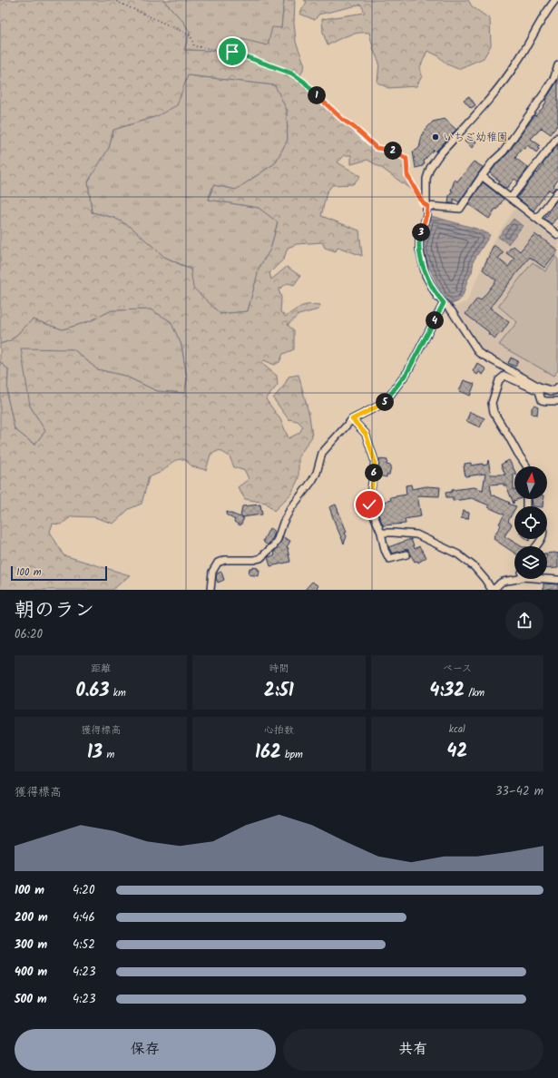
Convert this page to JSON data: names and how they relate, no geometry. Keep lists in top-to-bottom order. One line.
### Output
{"places":["いちご幼稚園"],"scale_bar":"100 m","north":"top","page":{"pins":["1","2","3","4","5","6"],"scale":"100 m","heading":["朝のラン","06:20"],"stats":[["距離","0.63 km"],["時間","2:51"],["ペース","4:32 /km"],["獲得標高","13 m"],["心拍数","162 bpm"],["kcal","42"]],"chart":["獲得標高","33–42 m"],"list":[{"name":"100 m","note":"4:20"},{"name":"200 m","note":"4:46"},{"name":"300 m","note":"4:52"},{"name":"400 m","note":"4:23"},{"name":"500 m","note":"4:23"}],"buttons":["保存","共有"]}}
